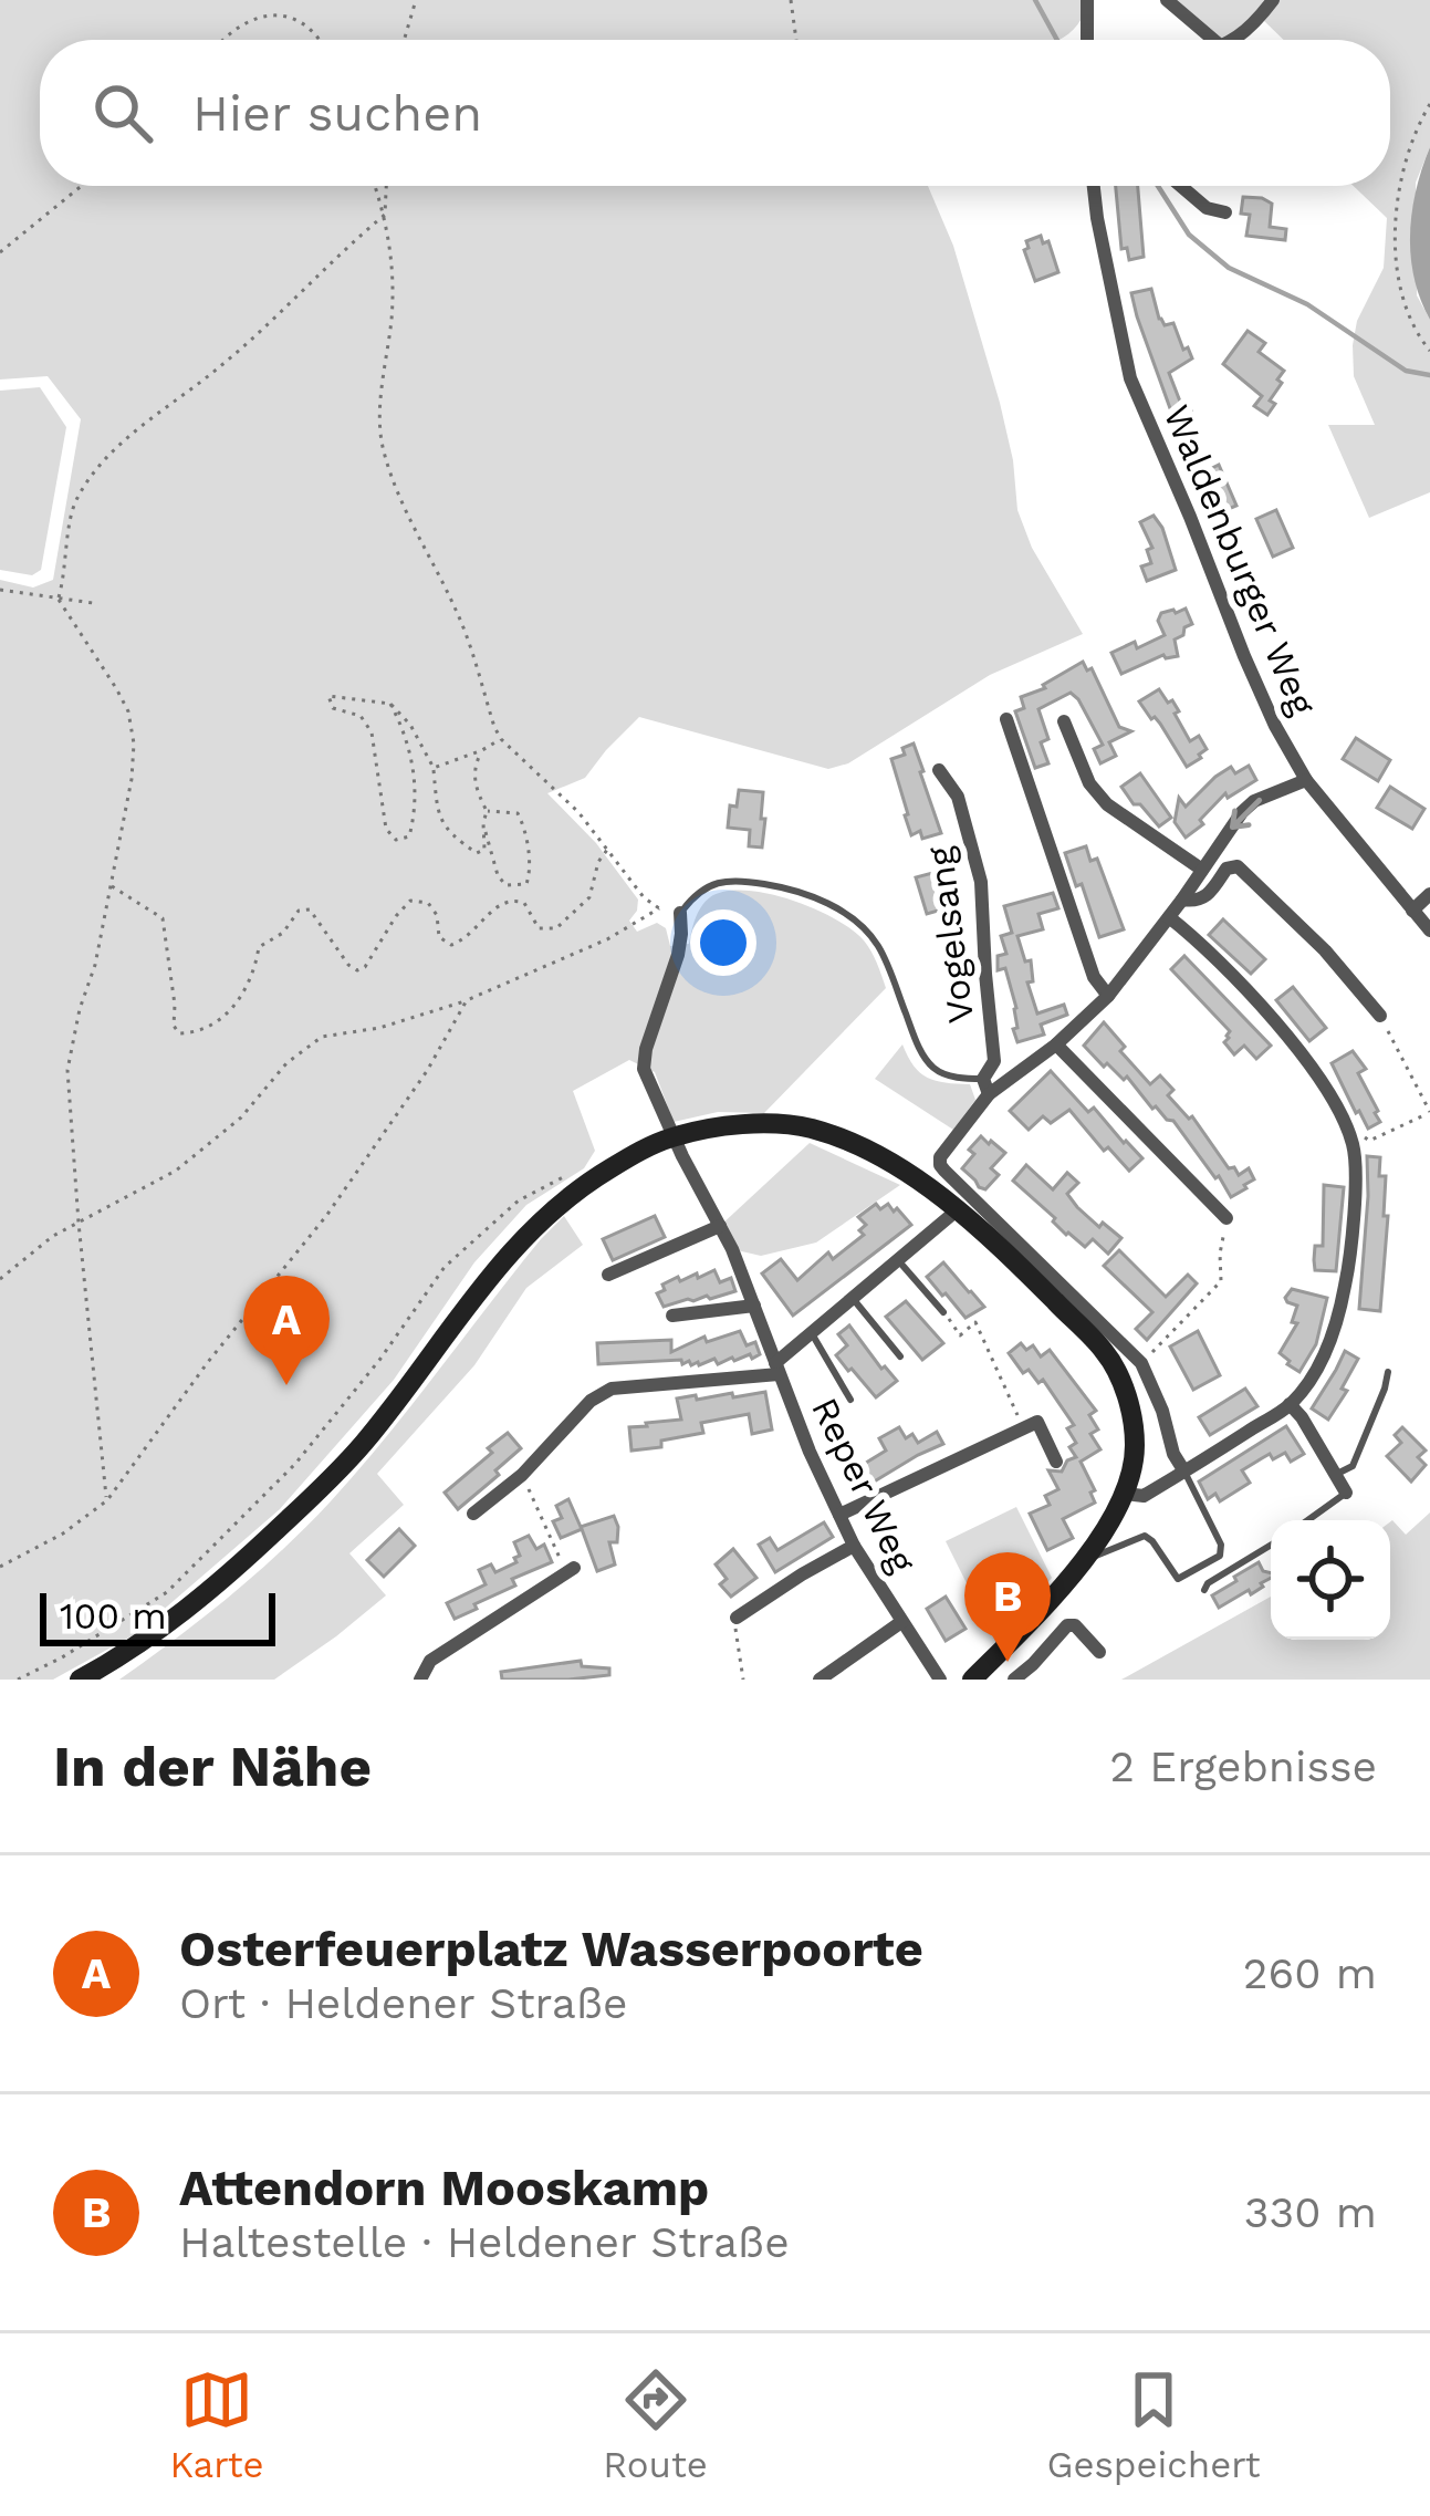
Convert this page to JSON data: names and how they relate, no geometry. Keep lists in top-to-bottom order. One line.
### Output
{"streets":{"street":["Waldenburger Weg","Vogelsang","Reper Weg"]},"scale_bar":"100 m","page":{"search":"Hier suchen","pins":["A","B"],"scale":"100 m","heading":["In der Nähe","2 Ergebnisse"],"list":[{"mark":"A","name":"Osterfeuerplatz Wasserpoorte","note":"Ort · Heldener Straße","value":"260 m"},{"mark":"B","name":"Attendorn Mooskamp","note":"Haltestelle · Heldener Straße","value":"330 m"}],"nav":["Karte","Route","Gespeichert"]}}
